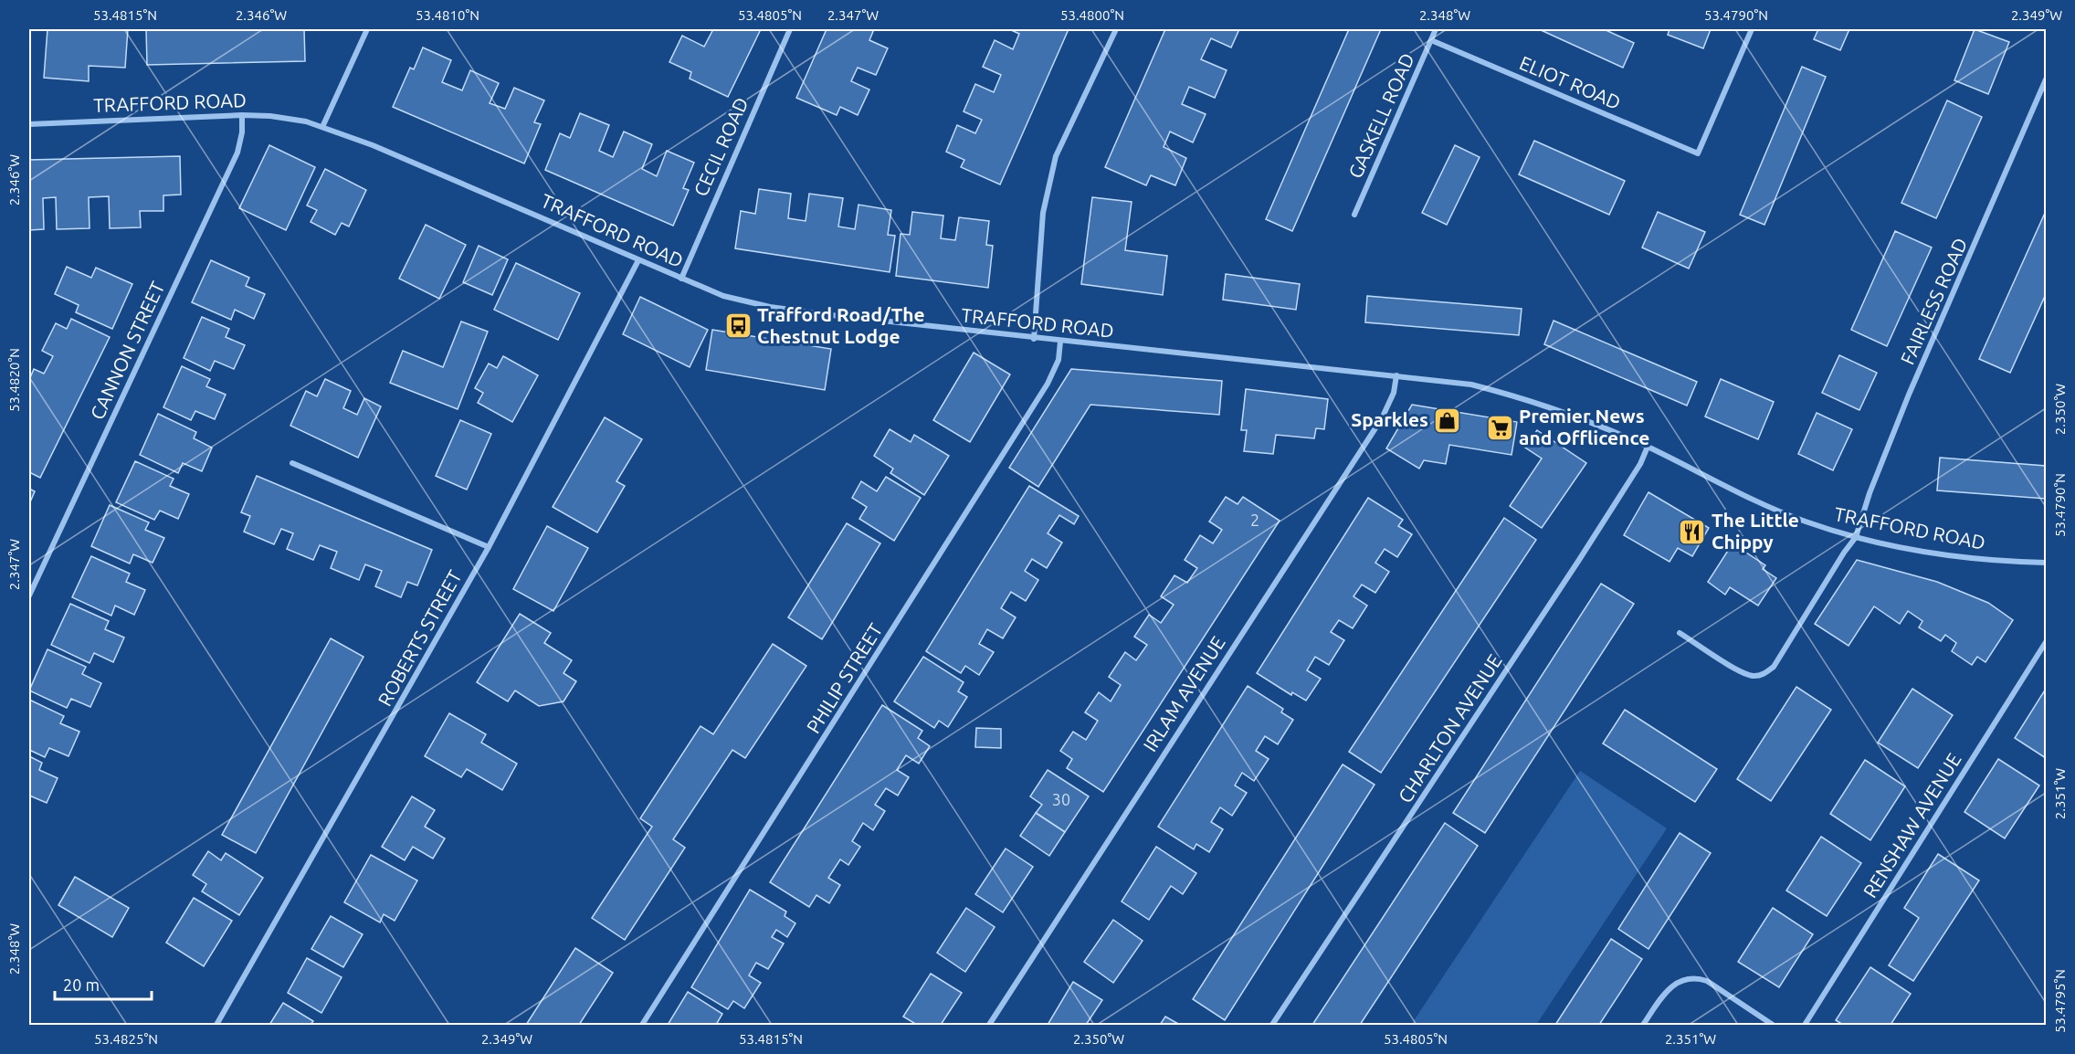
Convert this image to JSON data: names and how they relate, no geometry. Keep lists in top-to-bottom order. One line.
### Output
{"streets":{"street":["ELIOT ROAD","TRAFFORD ROAD","GASKELL ROAD","CECIL ROAD","FAIRLESS ROAD","CANNON STREET","ROBERTS STREET","PHILIP STREET","IRLAM AVENUE","CHARLTON AVENUE","RENSHAW AVENUE"]},"crossings":[["ELIOT ROAD","GASKELL ROAD"],["TRAFFORD ROAD","CECIL ROAD"],["TRAFFORD ROAD","FAIRLESS ROAD"],["TRAFFORD ROAD","CANNON STREET"],["TRAFFORD ROAD","ROBERTS STREET"],["TRAFFORD ROAD","PHILIP STREET"],["TRAFFORD ROAD","IRLAM AVENUE"],["TRAFFORD ROAD","CHARLTON AVENUE"]],"places":{"bus stop":["Trafford Road/The Chestnut Lodge"],"shop":["Sparkles"],"supermarket":["Premier News and Offlicence"],"restaurant":["The Little Chippy"]},"house_numbers":["2","30"],"scale_bar":"20 m","coordinates":["53.4815°N","2.346°W","53.4810°N","53.4805°N","2.347°W","53.4800°N","2.348°W","53.4790°N","2.349°W","53.4820°N","2.350°W","2.351°W","53.4795°N","53.4825°N"]}
